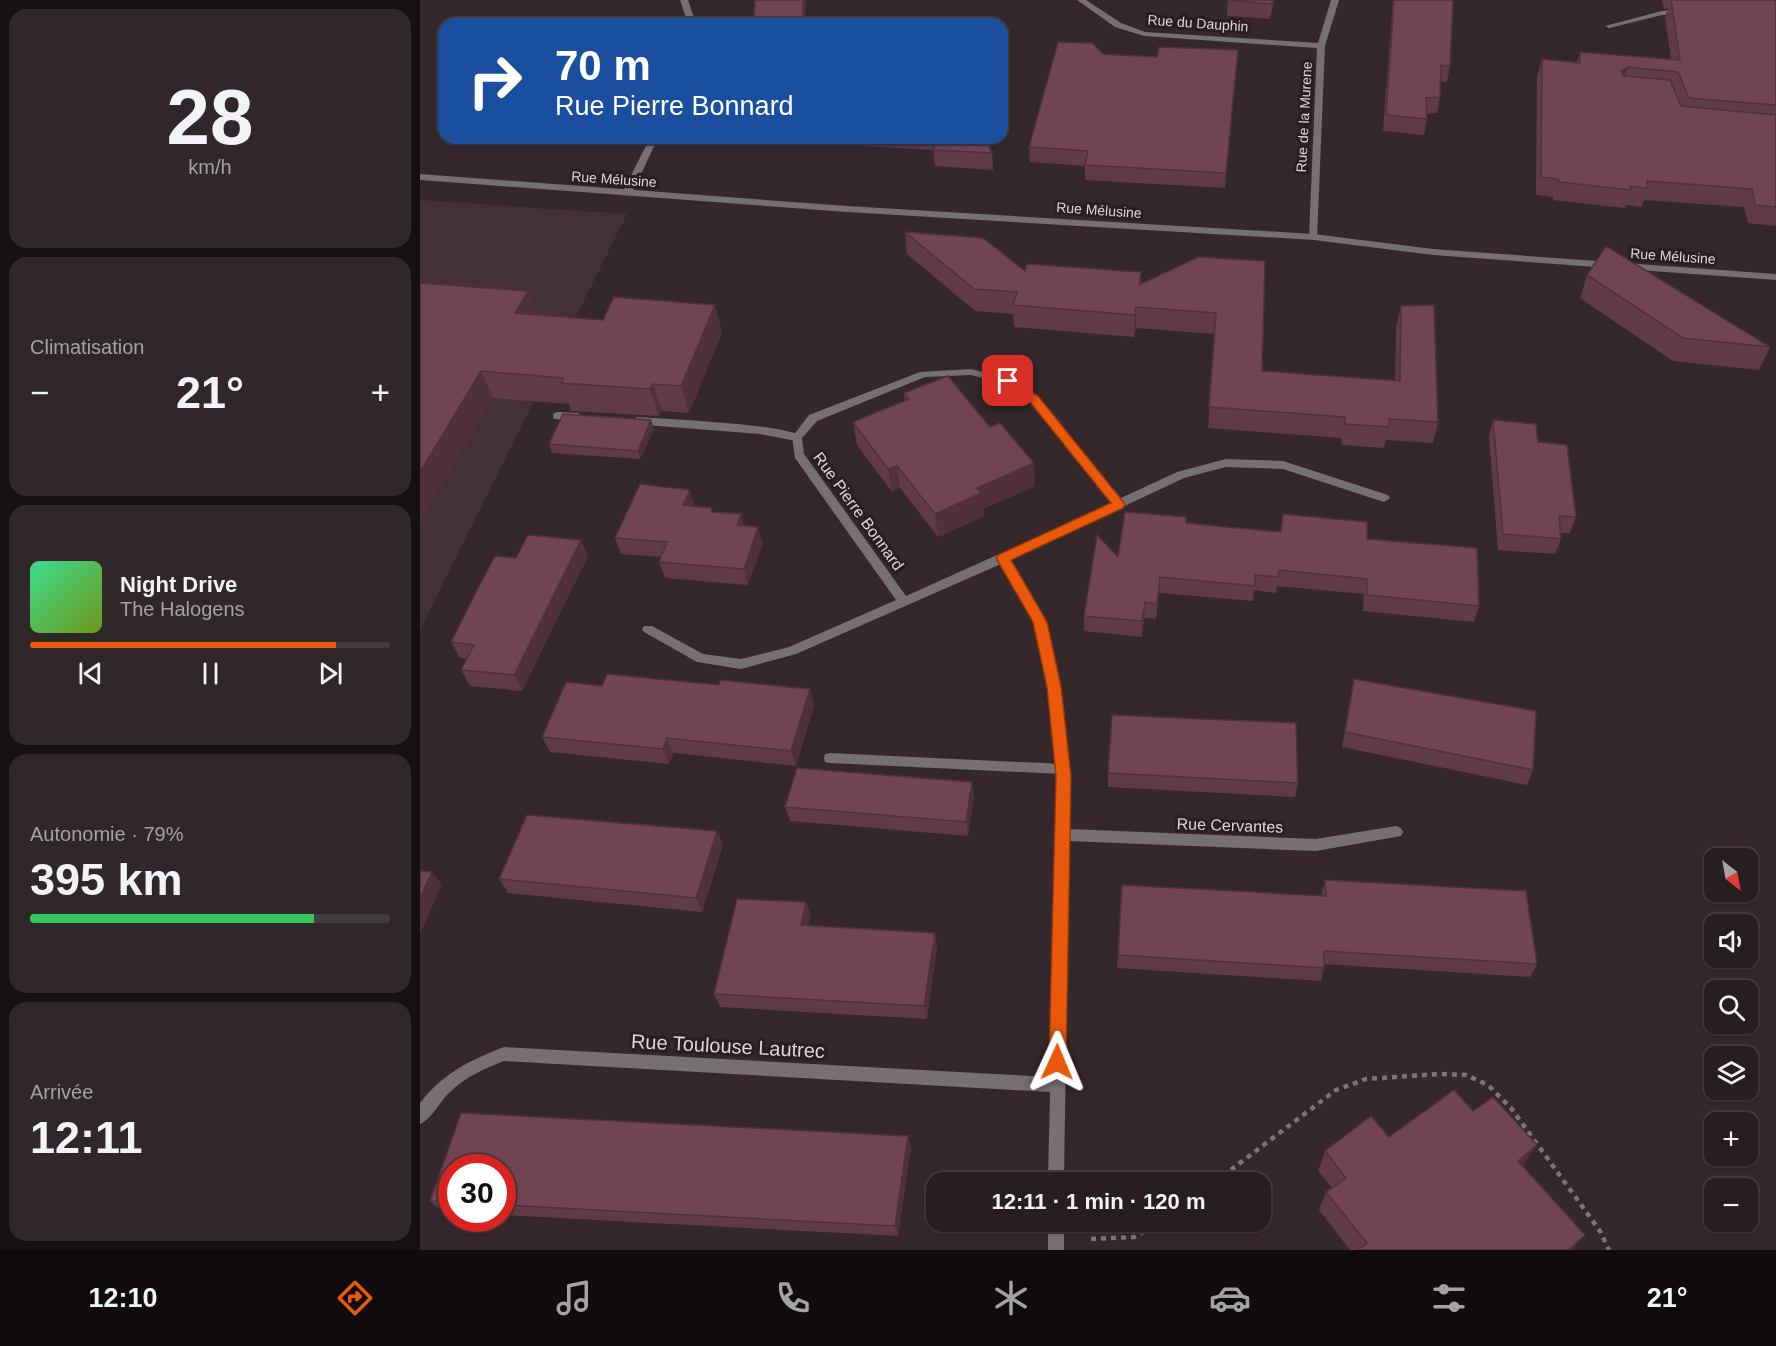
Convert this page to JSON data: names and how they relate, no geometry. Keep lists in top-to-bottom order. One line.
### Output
{"streets":{"street":["Rue du Dauphin","Rue de la Murene","Rue Mélusine","Rue Pierre Bonnard","Rue Cervantes","Rue Toulouse Lautrec"]},"crossings":[["Rue du Dauphin","Rue de la Murene"],["Rue de la Murene","Rue Mélusine"]],"north":"bottom right","page":{"tile":[["28","km/h"],"Climatisation",["Autonomie · 79%","395 km"],["Arrivée","12:11"]],"turn":["70 m","Rue Pierre Bonnard"],"heat":["−","21°","+"],"song":["Night Drive","The Halogens"],"map_buttons":["+","−"],"limit":"30","trip":"12:11 · 1 min · 120 m","tabs":["12:10","21°"]}}
